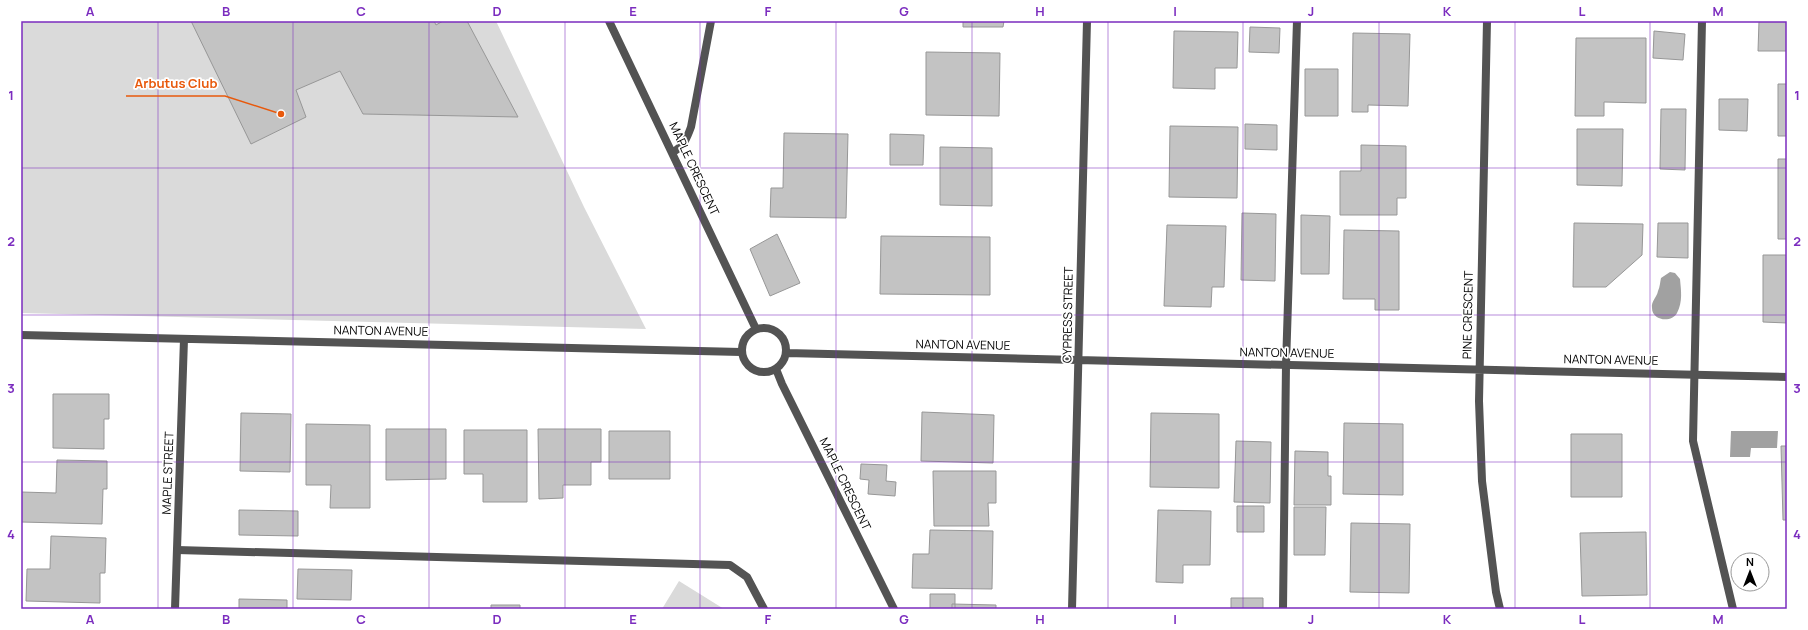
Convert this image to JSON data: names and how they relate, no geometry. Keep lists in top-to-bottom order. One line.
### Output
{"streets":{"street":["MAPLE CRESCENT","CYPRESS STREET","PINE CRESCENT","NANTON AVENUE","MAPLE STREET"]},"crossings":[["MAPLE CRESCENT","NANTON AVENUE"],["CYPRESS STREET","NANTON AVENUE"],["PINE CRESCENT","NANTON AVENUE"],["NANTON AVENUE","MAPLE STREET"]],"places":["Arbutus Club"],"north":"top","grid":{"columns":["A","B","C","D","E","F","G","H","I","J","K","L","M"],"rows":["1","2","3","4"]}}
